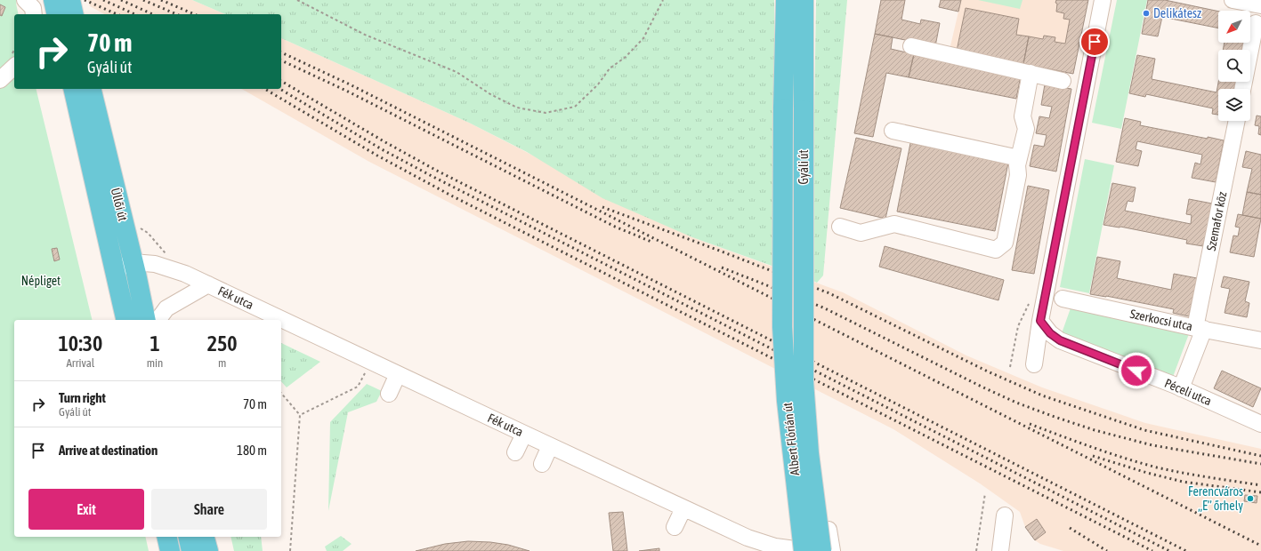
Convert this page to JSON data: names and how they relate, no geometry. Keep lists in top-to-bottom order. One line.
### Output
{"streets":{"main road":["Gyáli út","Üllői út","Albert Flórián út"],"street":["Szemafor köz","Fék utca","Szerkocsi utca","Péceli utca"]},"crossings":[["Gyáli út","Albert Flórián út"],["Üllői út","Fék utca"],["Szemafor köz","Szerkocsi utca"],["Szemafor köz","Péceli utca"]],"parks":["Népliget"],"places":["Delikátesz","Ferencváros „E” őrhely"],"north":"bottom left","page":{"turn":["70 m","Gyáli út"],"eta":["10:30","Arrival","1","min","250","m"],"list":[{"name":"Turn right","note":"Gyáli út","value":"70 m"},{"name":"Arrive at destination","value":"180 m"}],"buttons":["Exit","Share"]}}
